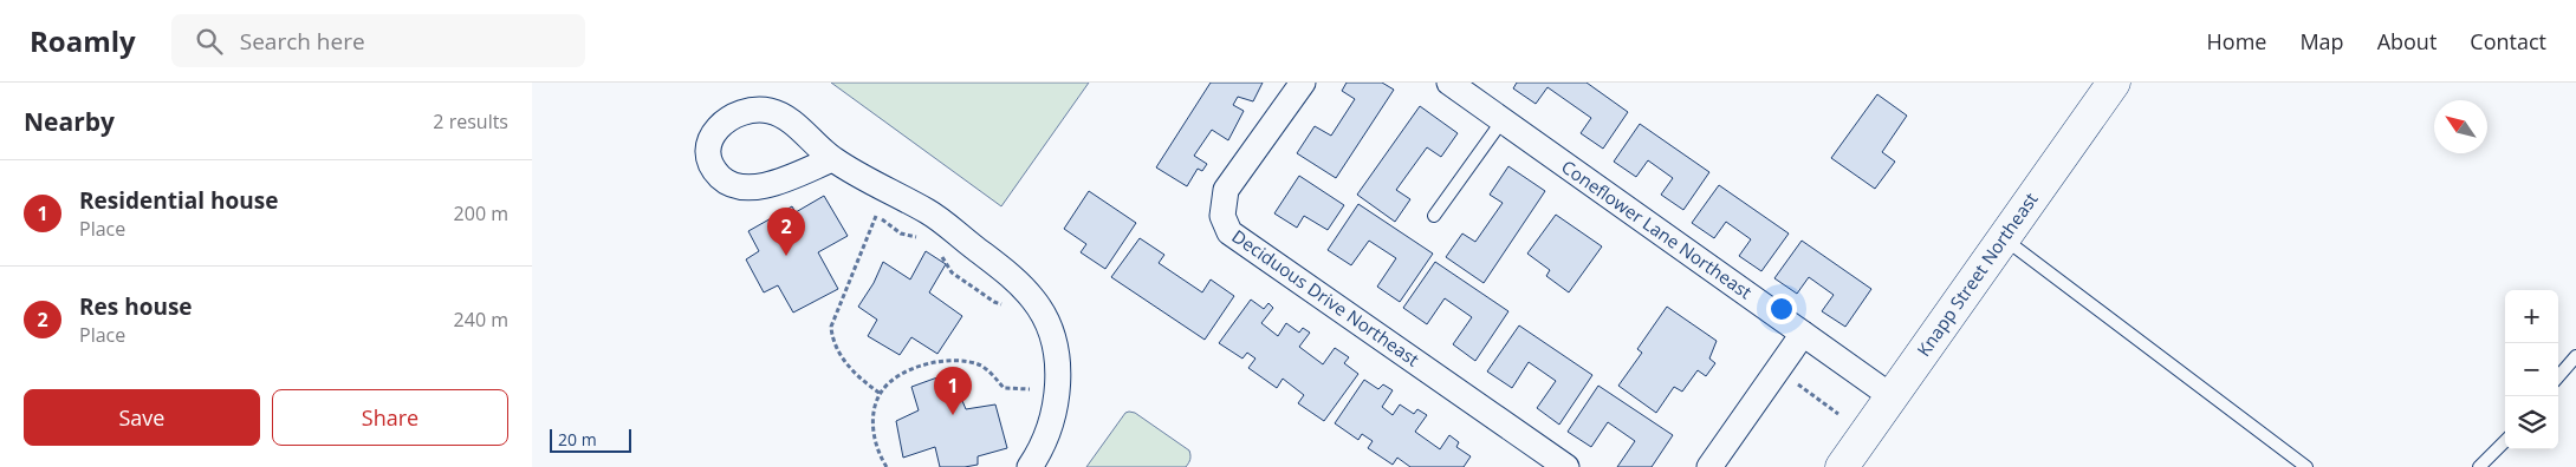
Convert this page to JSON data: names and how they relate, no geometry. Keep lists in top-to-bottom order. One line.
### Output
{"streets":{"main road":["Knapp Street Northeast"],"street":["Coneflower Lane Northeast","Deciduous Drive Northeast"]},"crossings":[["Coneflower Lane Northeast","Knapp Street Northeast"]],"scale_bar":"20 m","north":"top left","page":{"header":"Roamly","search":"Search here","nav":["Home","Map","About","Contact"],"heading":["Nearby","2 results"],"list":[{"mark":"1","name":"Residential house","note":"Place","value":"200 m"},{"mark":"2","name":"Res house","note":"Place","value":"240 m"}],"pins":["2","1"],"map_buttons":["+","−"],"buttons":["Save","Share"],"scale":"20 m"}}
